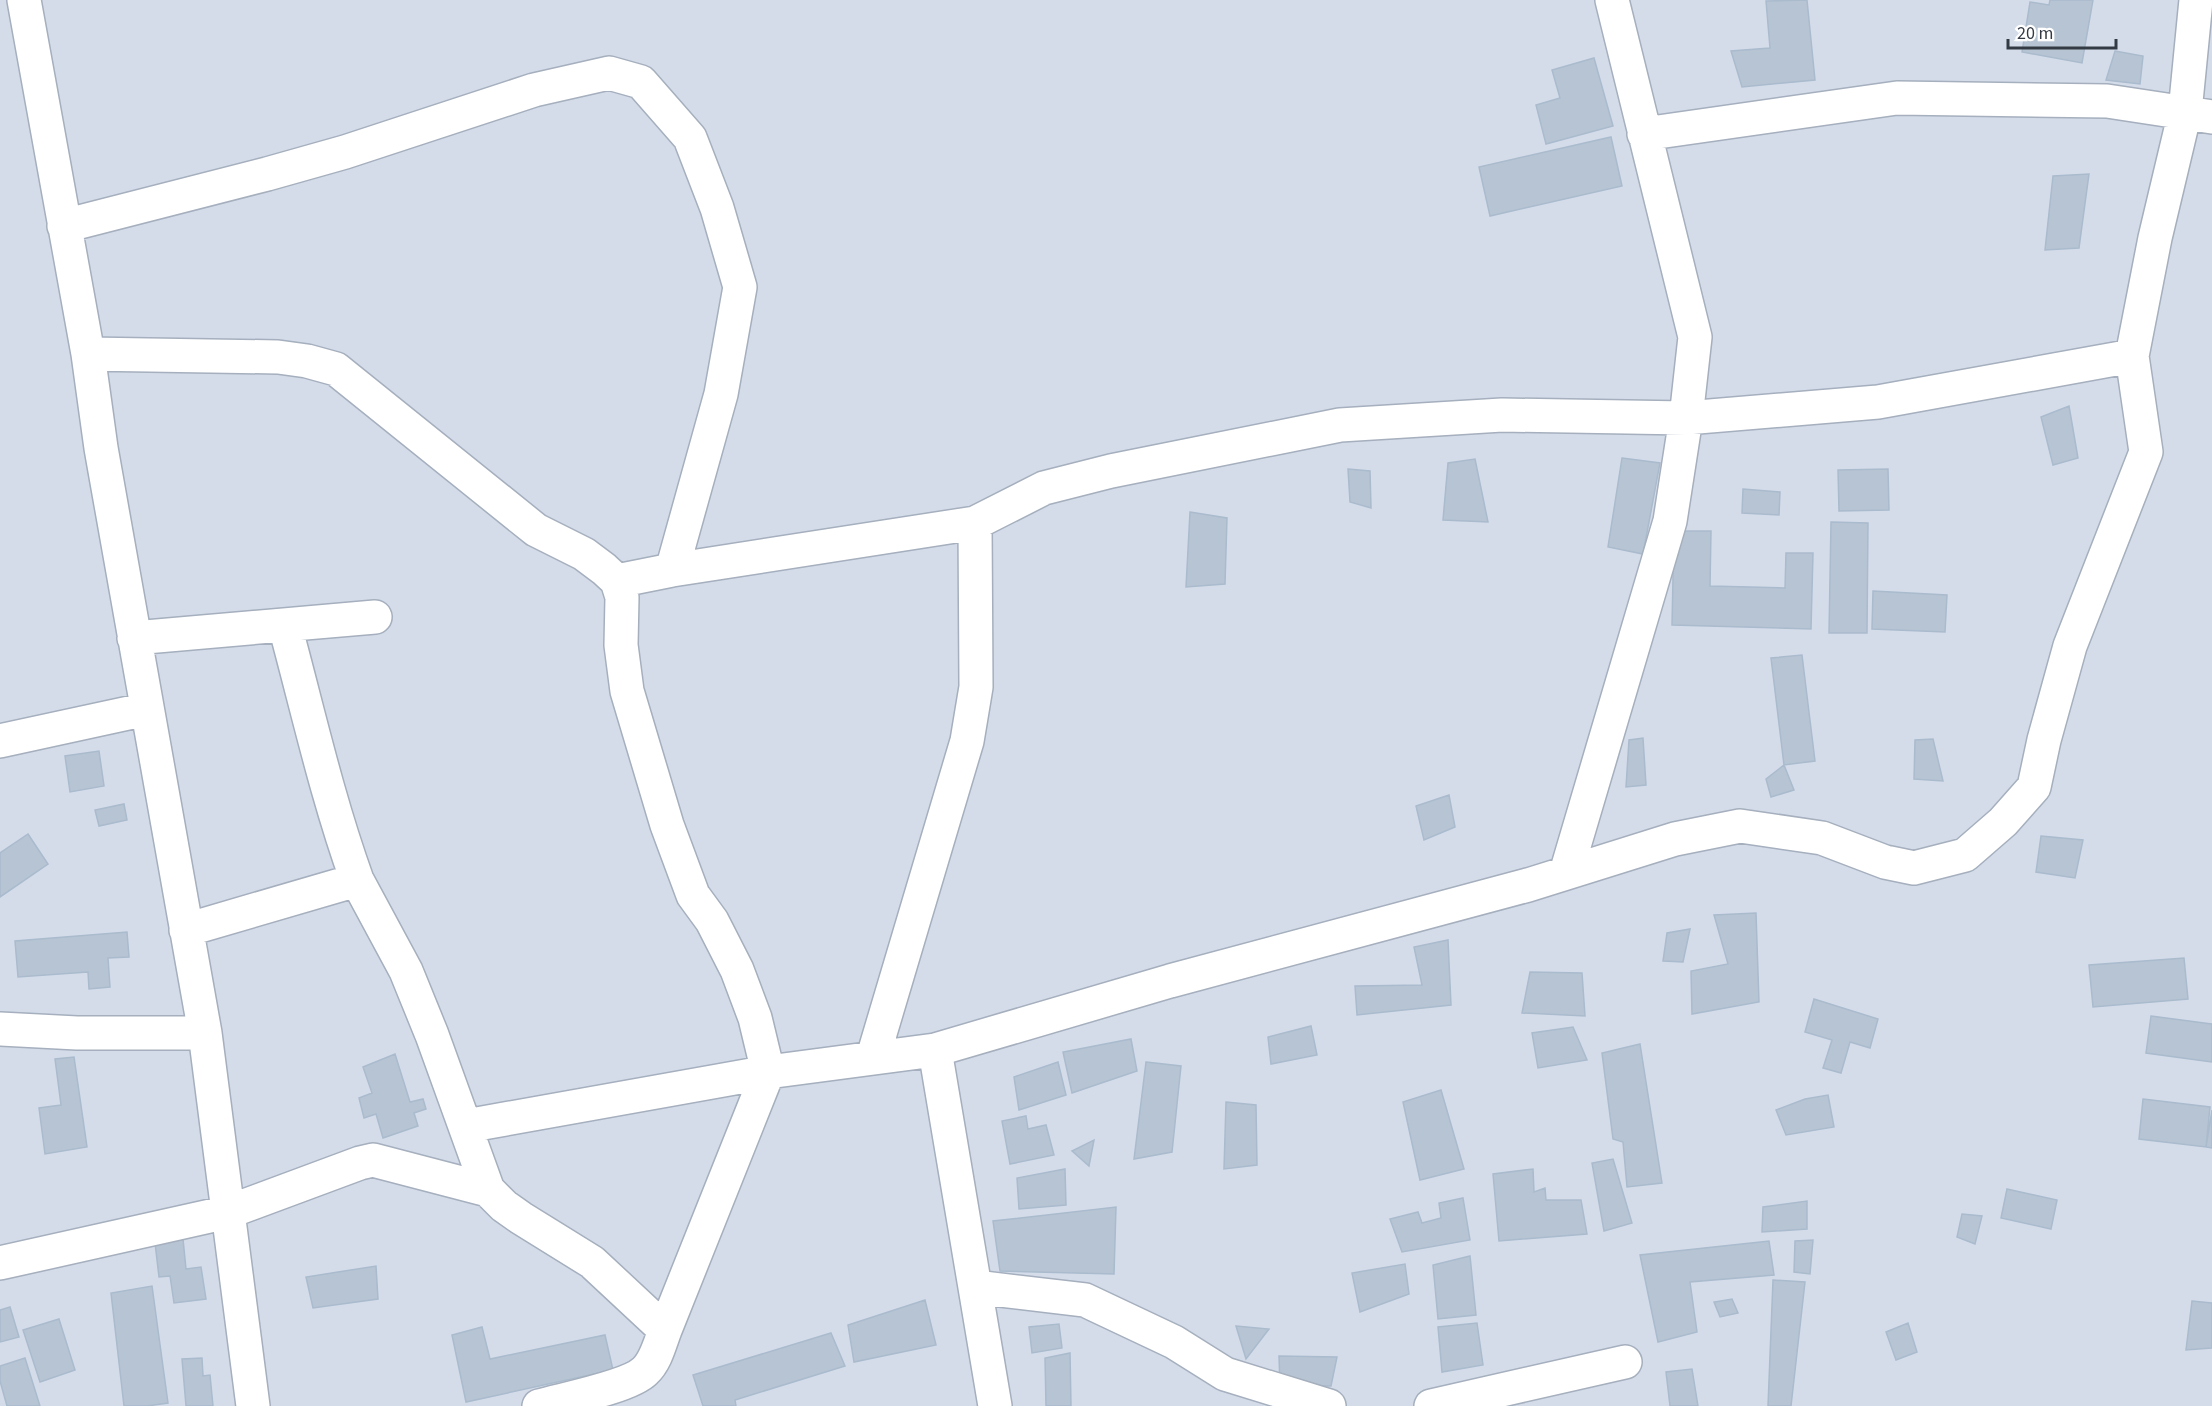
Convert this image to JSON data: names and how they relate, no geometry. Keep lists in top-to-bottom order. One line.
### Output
{"scale_bar":"20 m"}
